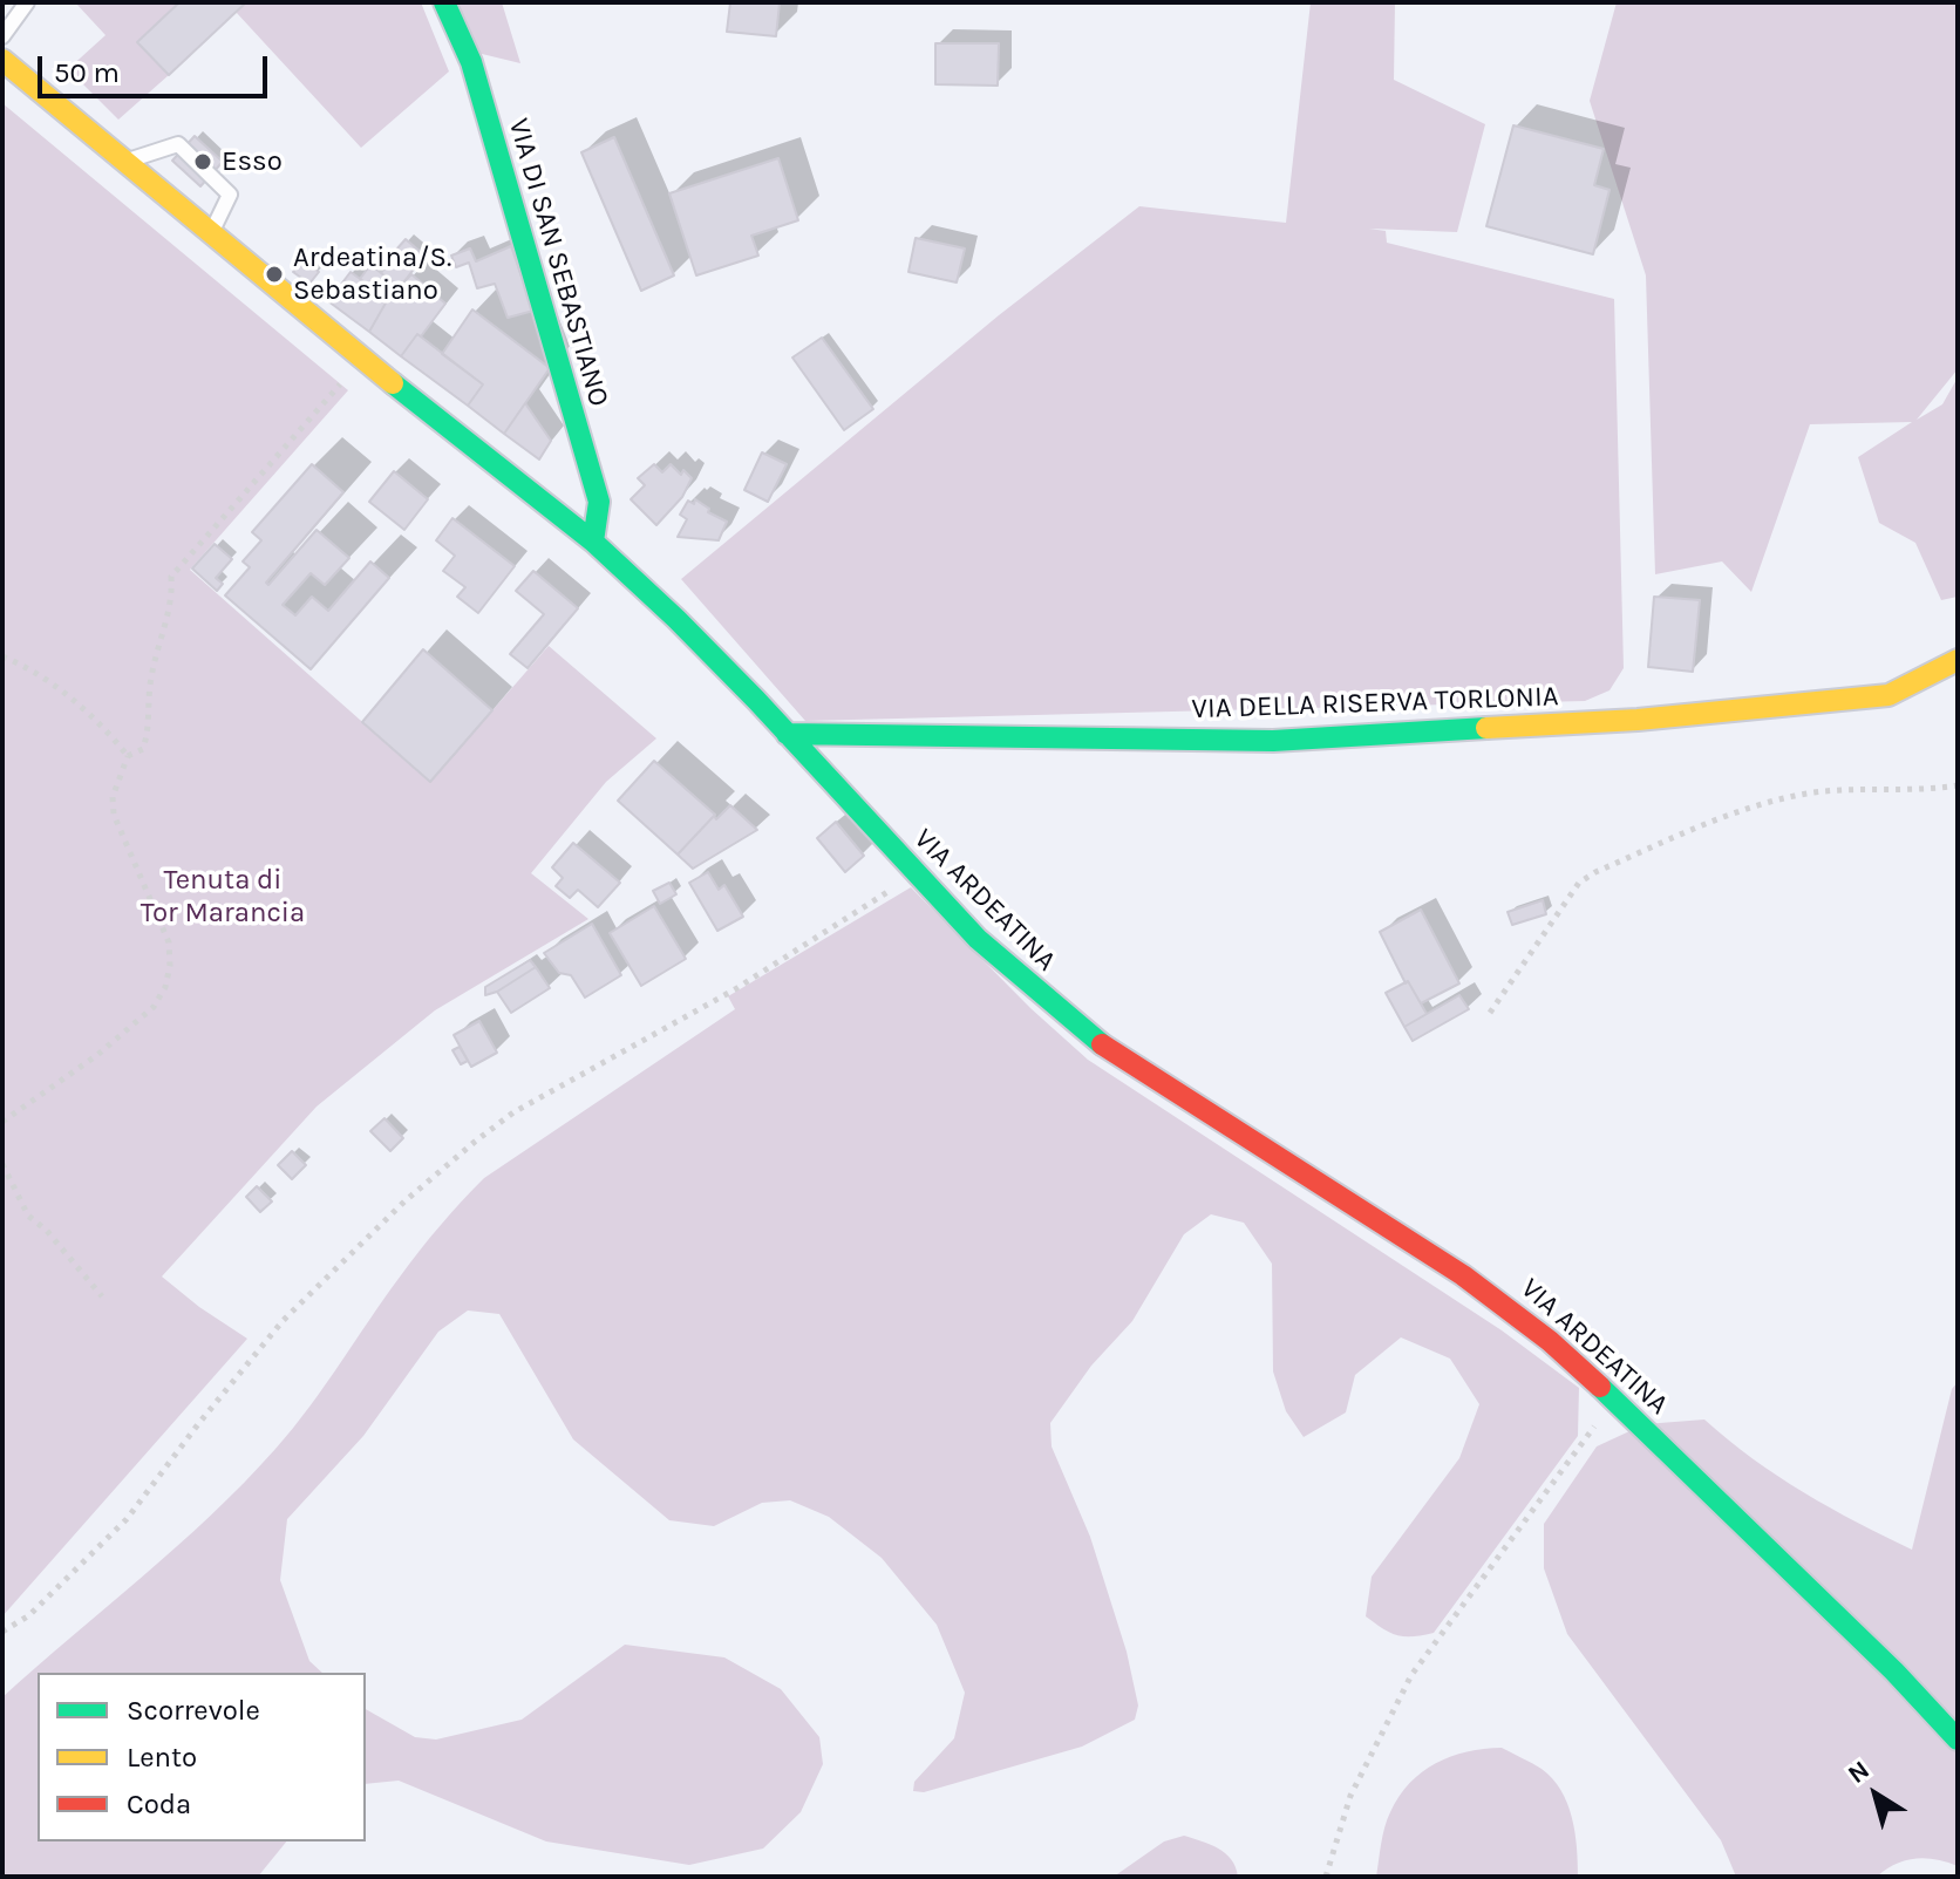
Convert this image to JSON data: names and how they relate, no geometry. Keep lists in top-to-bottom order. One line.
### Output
{"streets":{"main road":["VIA DI SAN SEBASTIANO","VIA DELLA RISERVA TORLONIA","VIA ARDEATINA"]},"crossings":[["VIA DI SAN SEBASTIANO","VIA ARDEATINA"],["VIA DELLA RISERVA TORLONIA","VIA ARDEATINA"]],"parks":["Tenuta di Tor Marancia"],"places":["Esso","Ardeatina/S. Sebastiano"],"legend":["Scorrevole","Lento","Coda"],"scale_bar":"50 m","north":"top left"}
